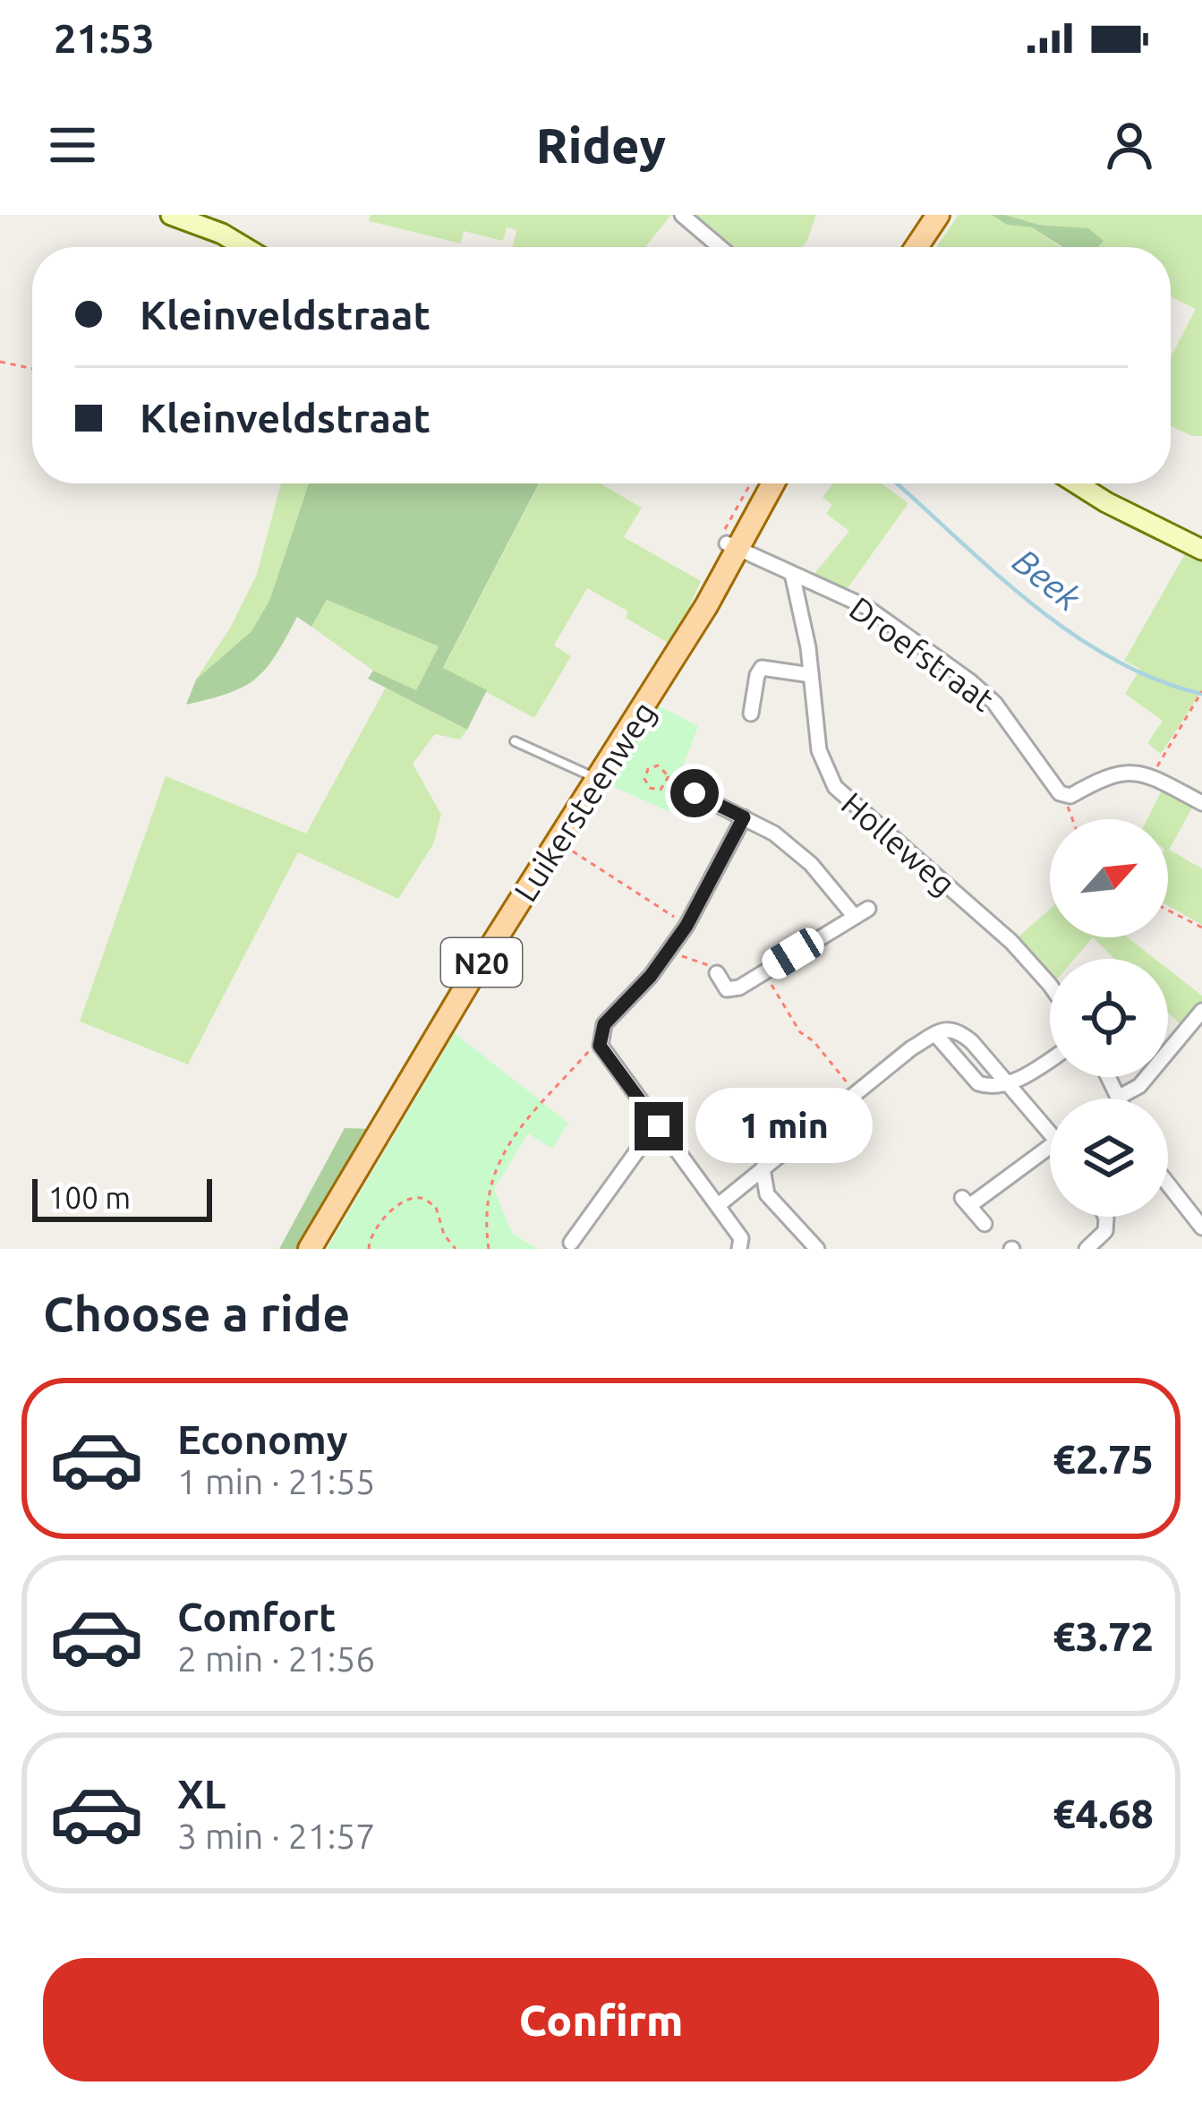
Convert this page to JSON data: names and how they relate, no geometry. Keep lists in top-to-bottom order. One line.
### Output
{"streets":{"main road":["Luikersteenweg","N20"],"street":["Droefstraat","Holleweg"]},"crossings":[["Droefstraat","Luikersteenweg"],["Droefstraat","Holleweg"]],"water":["Beek"],"scale_bar":"100 m","north":"top right","page":{"status":"21:53","header":"Ridey","banner":["Kleinveldstraat","Kleinveldstraat"],"bubble":"1 min","scale":"100 m","heading":"Choose a ride","list":[{"name":"Economy","note":"1 min · 21:55","value":"€2.75"},{"name":"Comfort","note":"2 min · 21:56","value":"€3.72"},{"name":"XL","note":"3 min · 21:57","value":"€4.68"}],"buttons":"Confirm"}}
